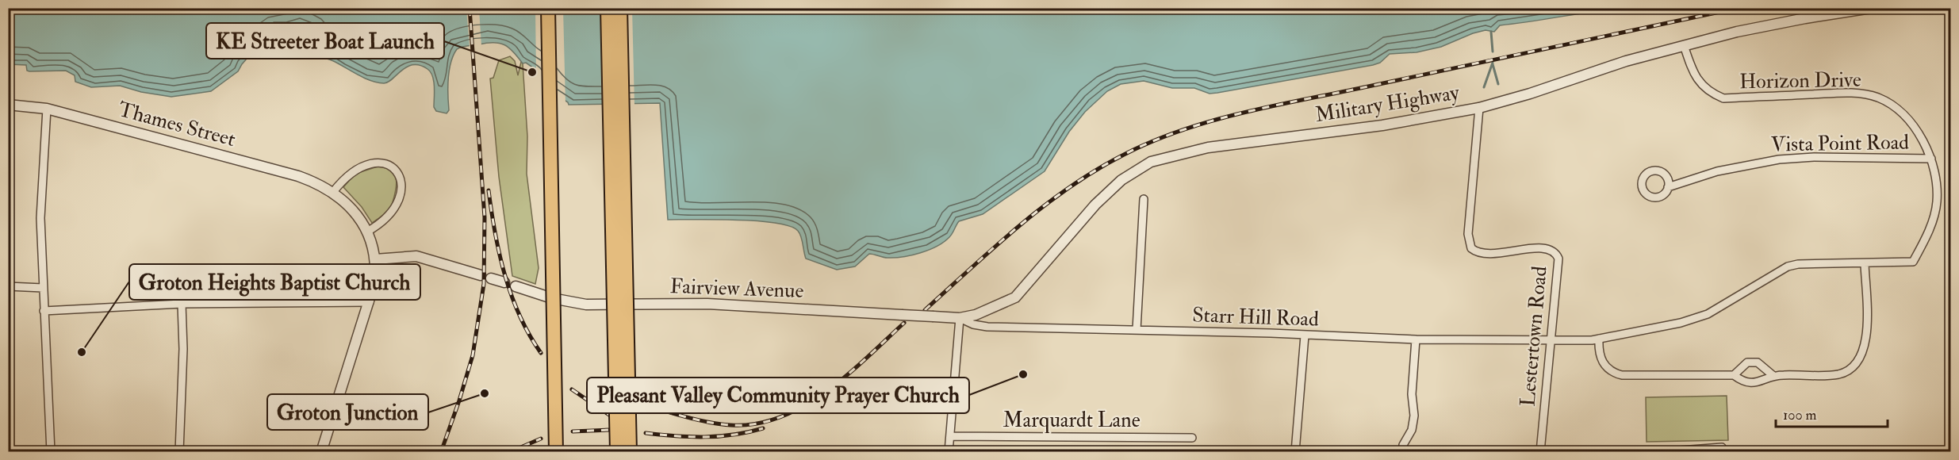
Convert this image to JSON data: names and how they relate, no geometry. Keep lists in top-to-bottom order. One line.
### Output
{"streets":{"street":["Horizon Drive","Military Highway","Thames Street","Vista Point Road","Fairview Avenue","Starr Hill Road","Lestertown Road","Marquardt Lane"]},"crossings":[["Horizon Drive","Military Highway"],["Horizon Drive","Vista Point Road"],["Horizon Drive","Starr Hill Road"],["Military Highway","Fairview Avenue"],["Military Highway","Starr Hill Road"],["Military Highway","Lestertown Road"],["Fairview Avenue","Starr Hill Road"],["Starr Hill Road","Lestertown Road"]],"places":["KE Streeter Boat Launch","Groton Heights Baptist Church","Pleasant Valley Community Prayer Church","Groton Junction"],"scale_bar":"100 m"}
